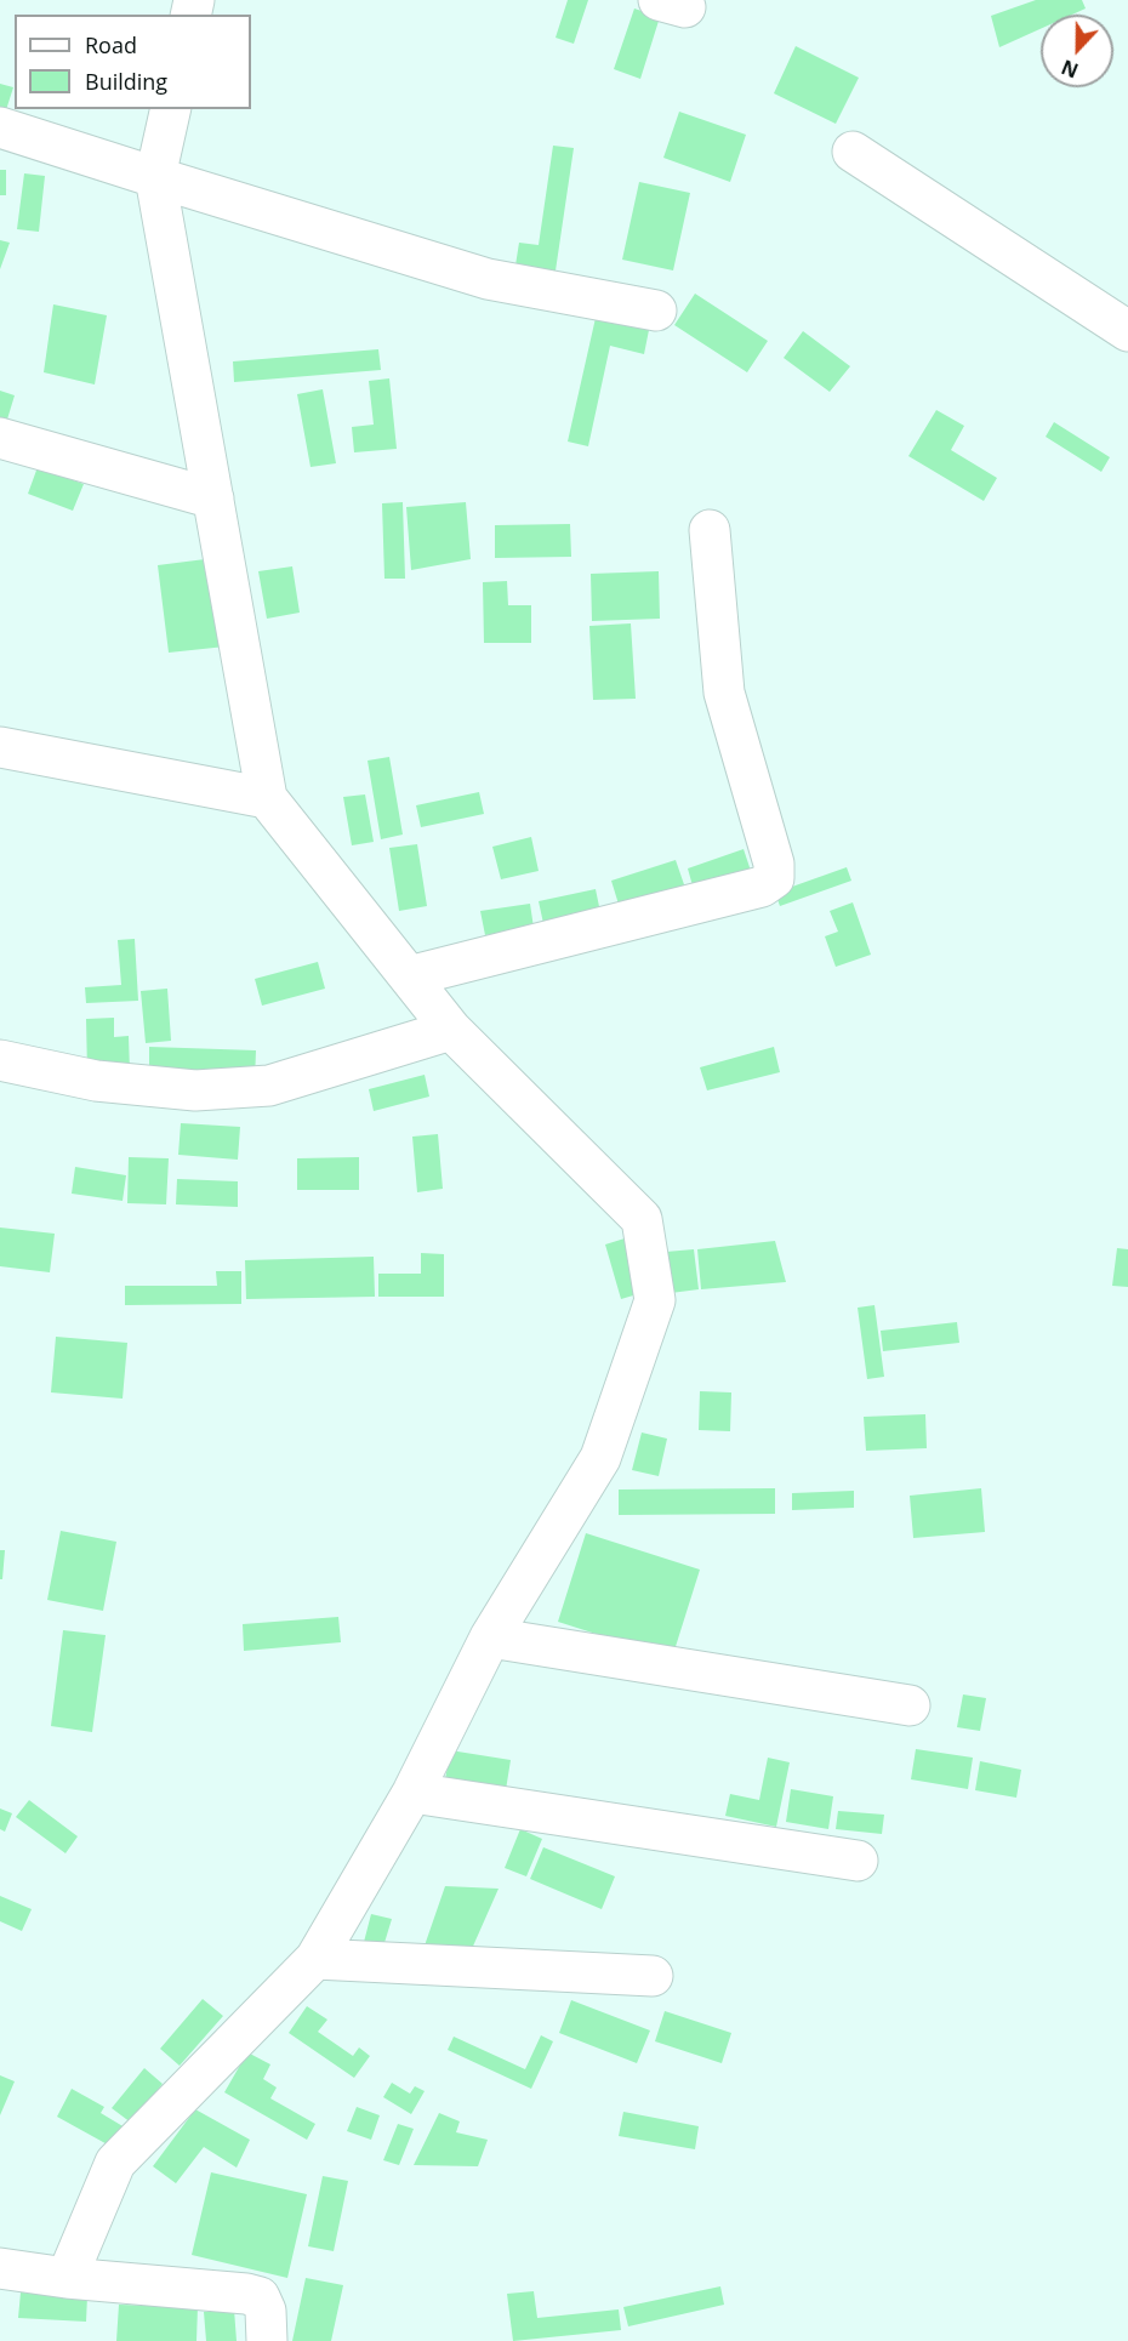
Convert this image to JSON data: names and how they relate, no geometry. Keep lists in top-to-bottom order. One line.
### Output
{"legend":["Road","Building"],"north":"bottom"}
